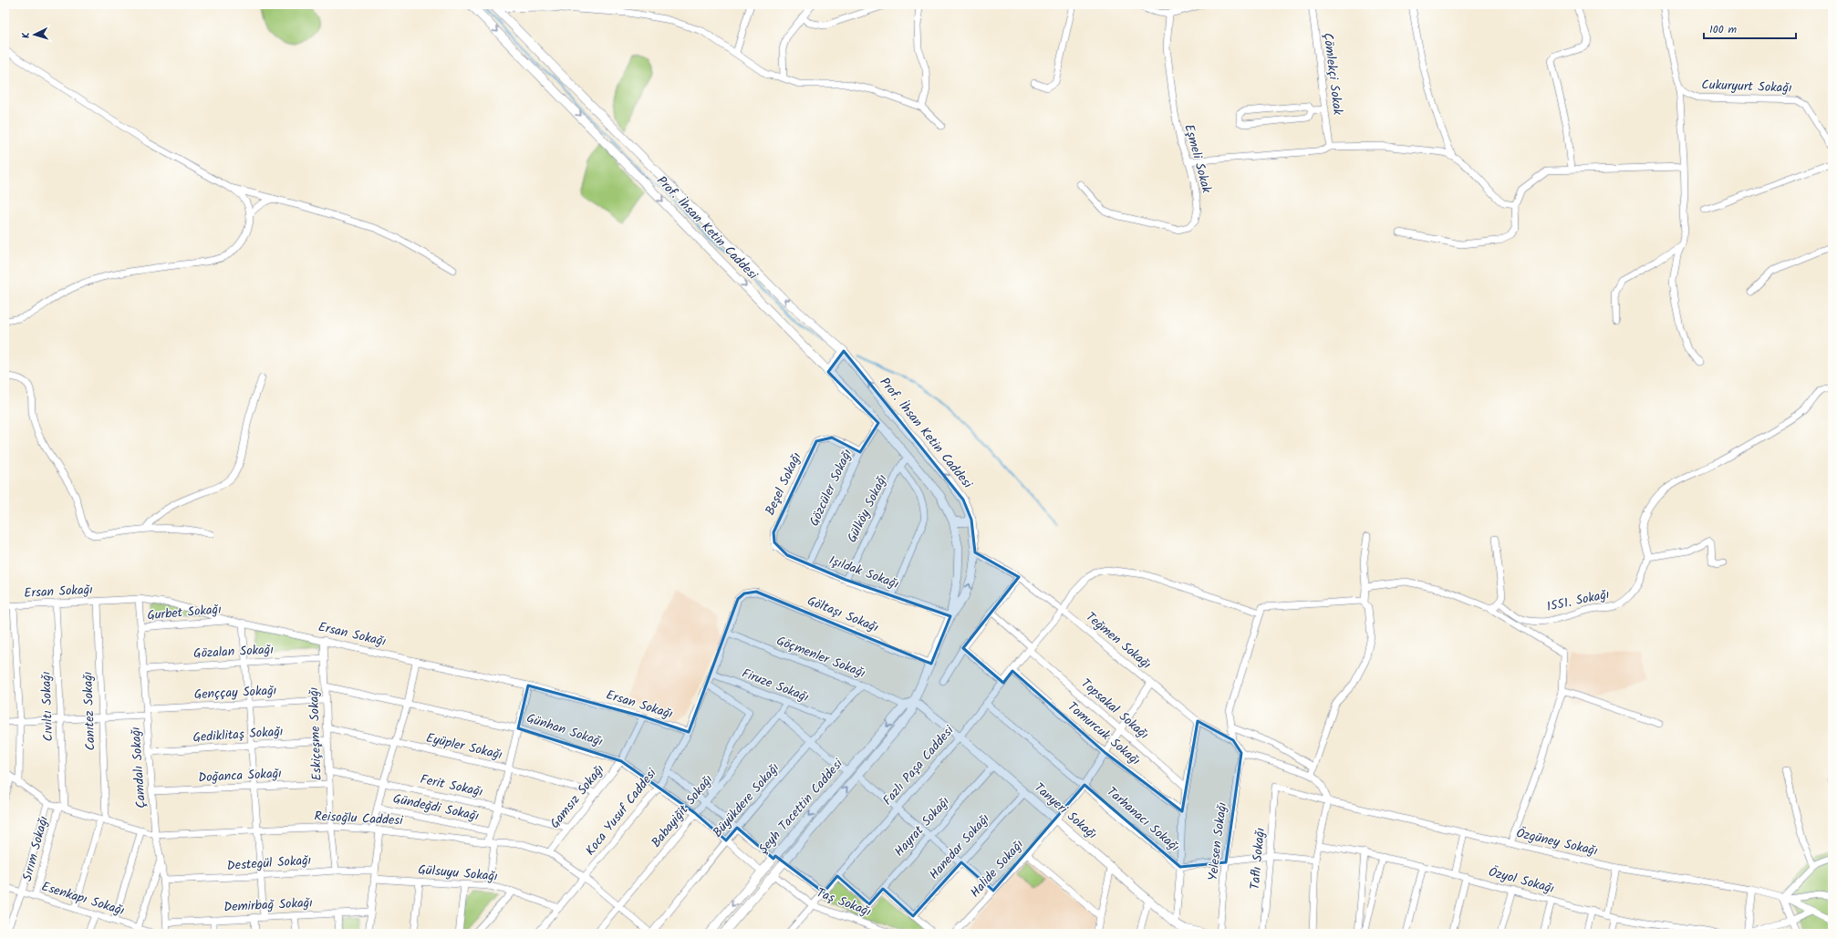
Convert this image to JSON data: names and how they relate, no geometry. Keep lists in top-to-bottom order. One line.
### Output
{"streets":{"street":["Çömlekçi Sokak","Cukuryurt Sokağı","Eşmeli Sokak","Prof. İhsan Ketin Caddesi","Beşel Sokağı","Gözcüler Sokağı","Gülköy Sokağı","Işıldak Sokağı","Ersan Sokağı","1551. Sokağı","Gurbet Sokağı","Göltaşı Sokağı","Teğmen Sokağı","Gözalan Sokağı","Göçmenler Sokağı","Firuze Sokağı","Genççay Sokağı","Cıvıltı Sokağı","Topsakal Sokağı","Canıtez Sokağı","Günhan Sokağı","Eskiçeşme Sokağı","Tomurcuk Sokağı","Gediklitaş Sokağı","Eyüpler Sokağı","Fazlı Paşa Caddesi","Çamdalı Sokağı","Doğanca Sokağı","Ferit Sokağı","Gamsız Sokağı","Büyükdere Sokağı","Şeyh Tacettin Caddesi","Gündeğdi Sokağı","Babayiğit Sokağı","Tanyeri Sokağı","Koca Yusuf Caddesi","Reisoğlu Caddesi","Tarhanacı Sokağı","Hayrat Sokağı","Yelesen Sokağı","Özgüney Sokağı","Hanedar Sokağı","Sırım Sokağı","Taflı Sokağı","Destegül Sokağı","Halide Sokağı","Gülsuyu Sokağı","Özyol Sokağı","Esenkapı Sokağı","Taş Sokağı","Demirbağ Sokağı"]},"crossings":[["Prof. İhsan Ketin Caddesi","Gözcüler Sokağı"],["Prof. İhsan Ketin Caddesi","Gülköy Sokağı"],["Prof. İhsan Ketin Caddesi","Işıldak Sokağı"],["Prof. İhsan Ketin Caddesi","Teğmen Sokağı"],["Prof. İhsan Ketin Caddesi","Şeyh Tacettin Caddesi"],["Beşel Sokağı","Gözcüler Sokağı"],["Beşel Sokağı","Işıldak Sokağı"],["Gözcüler Sokağı","Işıldak Sokağı"],["Gülköy Sokağı","Işıldak Sokağı"],["Işıldak Sokağı","Şeyh Tacettin Caddesi"],["Ersan Sokağı","Gurbet Sokağı"],["Ersan Sokağı","Cıvıltı Sokağı"],["Ersan Sokağı","Canıtez Sokağı"],["Ersan Sokağı","Eskiçeşme Sokağı"],["Ersan Sokağı","Çamdalı Sokağı"],["Ersan Sokağı","Gamsız Sokağı"],["Ersan Sokağı","Koca Yusuf Caddesi"],["Gurbet Sokağı","Çamdalı Sokağı"],["Göltaşı Sokağı","Şeyh Tacettin Caddesi"],["Göltaşı Sokağı","Koca Yusuf Caddesi"],["Teğmen Sokağı","Fazlı Paşa Caddesi"],["Teğmen Sokağı","Yelesen Sokağı"],["Teğmen Sokağı","Halide Sokağı"],["Gözalan Sokağı","Eskiçeşme Sokağı"],["Gözalan Sokağı","Çamdalı Sokağı"],["Göçmenler Sokağı","Büyükdere Sokağı"],["Göçmenler Sokağı","Şeyh Tacettin Caddesi"],["Göçmenler Sokağı","Koca Yusuf Caddesi"],["Firuze Sokağı","Büyükdere Sokağı"],["Firuze Sokağı","Babayiğit Sokağı"],["Firuze Sokağı","Koca Yusuf Caddesi"],["Genççay Sokağı","Cıvıltı Sokağı"],["Genççay Sokağı","Canıtez Sokağı"],["Genççay Sokağı","Eskiçeşme Sokağı"],["Genççay Sokağı","Çamdalı Sokağı"],["Cıvıltı Sokağı","Reisoğlu Caddesi"],["Cıvıltı Sokağı","Sırım Sokağı"],["Topsakal Sokağı","Fazlı Paşa Caddesi"],["Topsakal Sokağı","Halide Sokağı"],["Canıtez Sokağı","Reisoğlu Caddesi"],["Canıtez Sokağı","Esenkapı Sokağı"],["Günhan Sokağı","Eskiçeşme Sokağı"],["Günhan Sokağı","Gamsız Sokağı"],["Günhan Sokağı","Büyükdere Sokağı"],["Günhan Sokağı","Şeyh Tacettin Caddesi"],["Günhan Sokağı","Babayiğit Sokağı"],["Günhan Sokağı","Koca Yusuf Caddesi"],["Eskiçeşme Sokağı","Gediklitaş Sokağı"],["Eskiçeşme Sokağı","Eyüpler Sokağı"],["Eskiçeşme Sokağı","Doğanca Sokağı"],["Eskiçeşme Sokağı","Ferit Sokağı"],["Eskiçeşme Sokağı","Reisoğlu Caddesi"],["Eskiçeşme Sokağı","Destegül Sokağı"],["Tomurcuk Sokağı","Fazlı Paşa Caddesi"],["Tomurcuk Sokağı","Halide Sokağı"],["Gediklitaş Sokağı","Çamdalı Sokağı"],["Eyüpler Sokağı","Gamsız Sokağı"],["Fazlı Paşa Caddesi","Tanyeri Sokağı"],["Fazlı Paşa Caddesi","Tarhanacı Sokağı"],["Fazlı Paşa Caddesi","Hayrat Sokağı"],["Fazlı Paşa Caddesi","Taş Sokağı"],["Çamdalı Sokağı","Doğanca Sokağı"],["Çamdalı Sokağı","Reisoğlu Caddesi"],["Çamdalı Sokağı","Destegül Sokağı"],["Çamdalı Sokağı","Demirbağ Sokağı"],["Ferit Sokağı","Gamsız Sokağı"],["Gamsız Sokağı","Reisoğlu Caddesi"],["Büyükdere Sokağı","Reisoğlu Caddesi"],["Şeyh Tacettin Caddesi","Tanyeri Sokağı"],["Şeyh Tacettin Caddesi","Taş Sokağı"],["Babayiğit Sokağı","Reisoğlu Caddesi"],["Tanyeri Sokağı","Hayrat Sokağı"],["Tanyeri Sokağı","Hanedar Sokağı"],["Tanyeri Sokağı","Halide Sokağı"],["Koca Yusuf Caddesi","Reisoğlu Caddesi"],["Koca Yusuf Caddesi","Gülsuyu Sokağı"],["Reisoğlu Caddesi","Sırım Sokağı"],["Tarhanacı Sokağı","Yelesen Sokağı"],["Tarhanacı Sokağı","Taflı Sokağı"],["Tarhanacı Sokağı","Halide Sokağı"],["Özgüney Sokağı","Taflı Sokağı"],["Sırım Sokağı","Esenkapı Sokağı"]],"scale_bar":"100 m","north":"left"}
